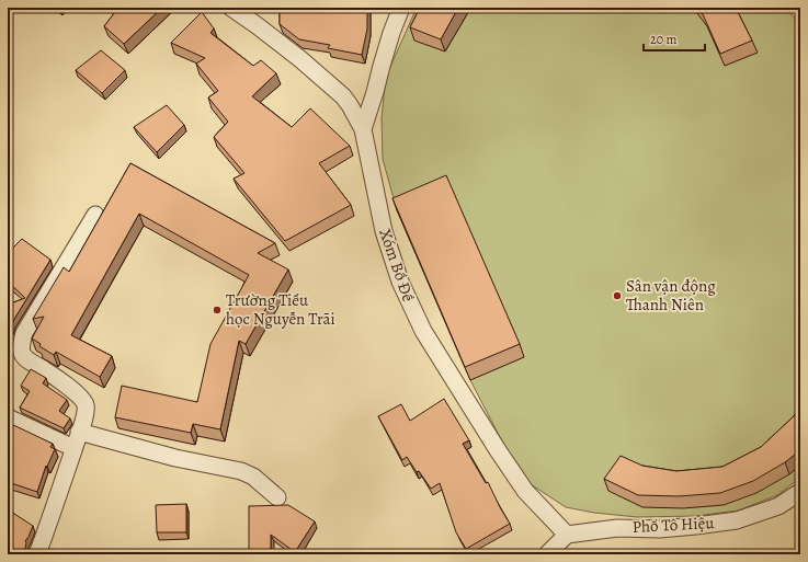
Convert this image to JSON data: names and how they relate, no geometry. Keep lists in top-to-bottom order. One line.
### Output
{"streets":{"street":["Xóm Bồ Đề","Phố Tô Hiệu"]},"crossings":[["Xóm Bồ Đề","Phố Tô Hiệu"]],"places":["Sân vận động Thanh Niên","Trường Tiểu học Nguyễn Trãi"],"scale_bar":"20 m"}
